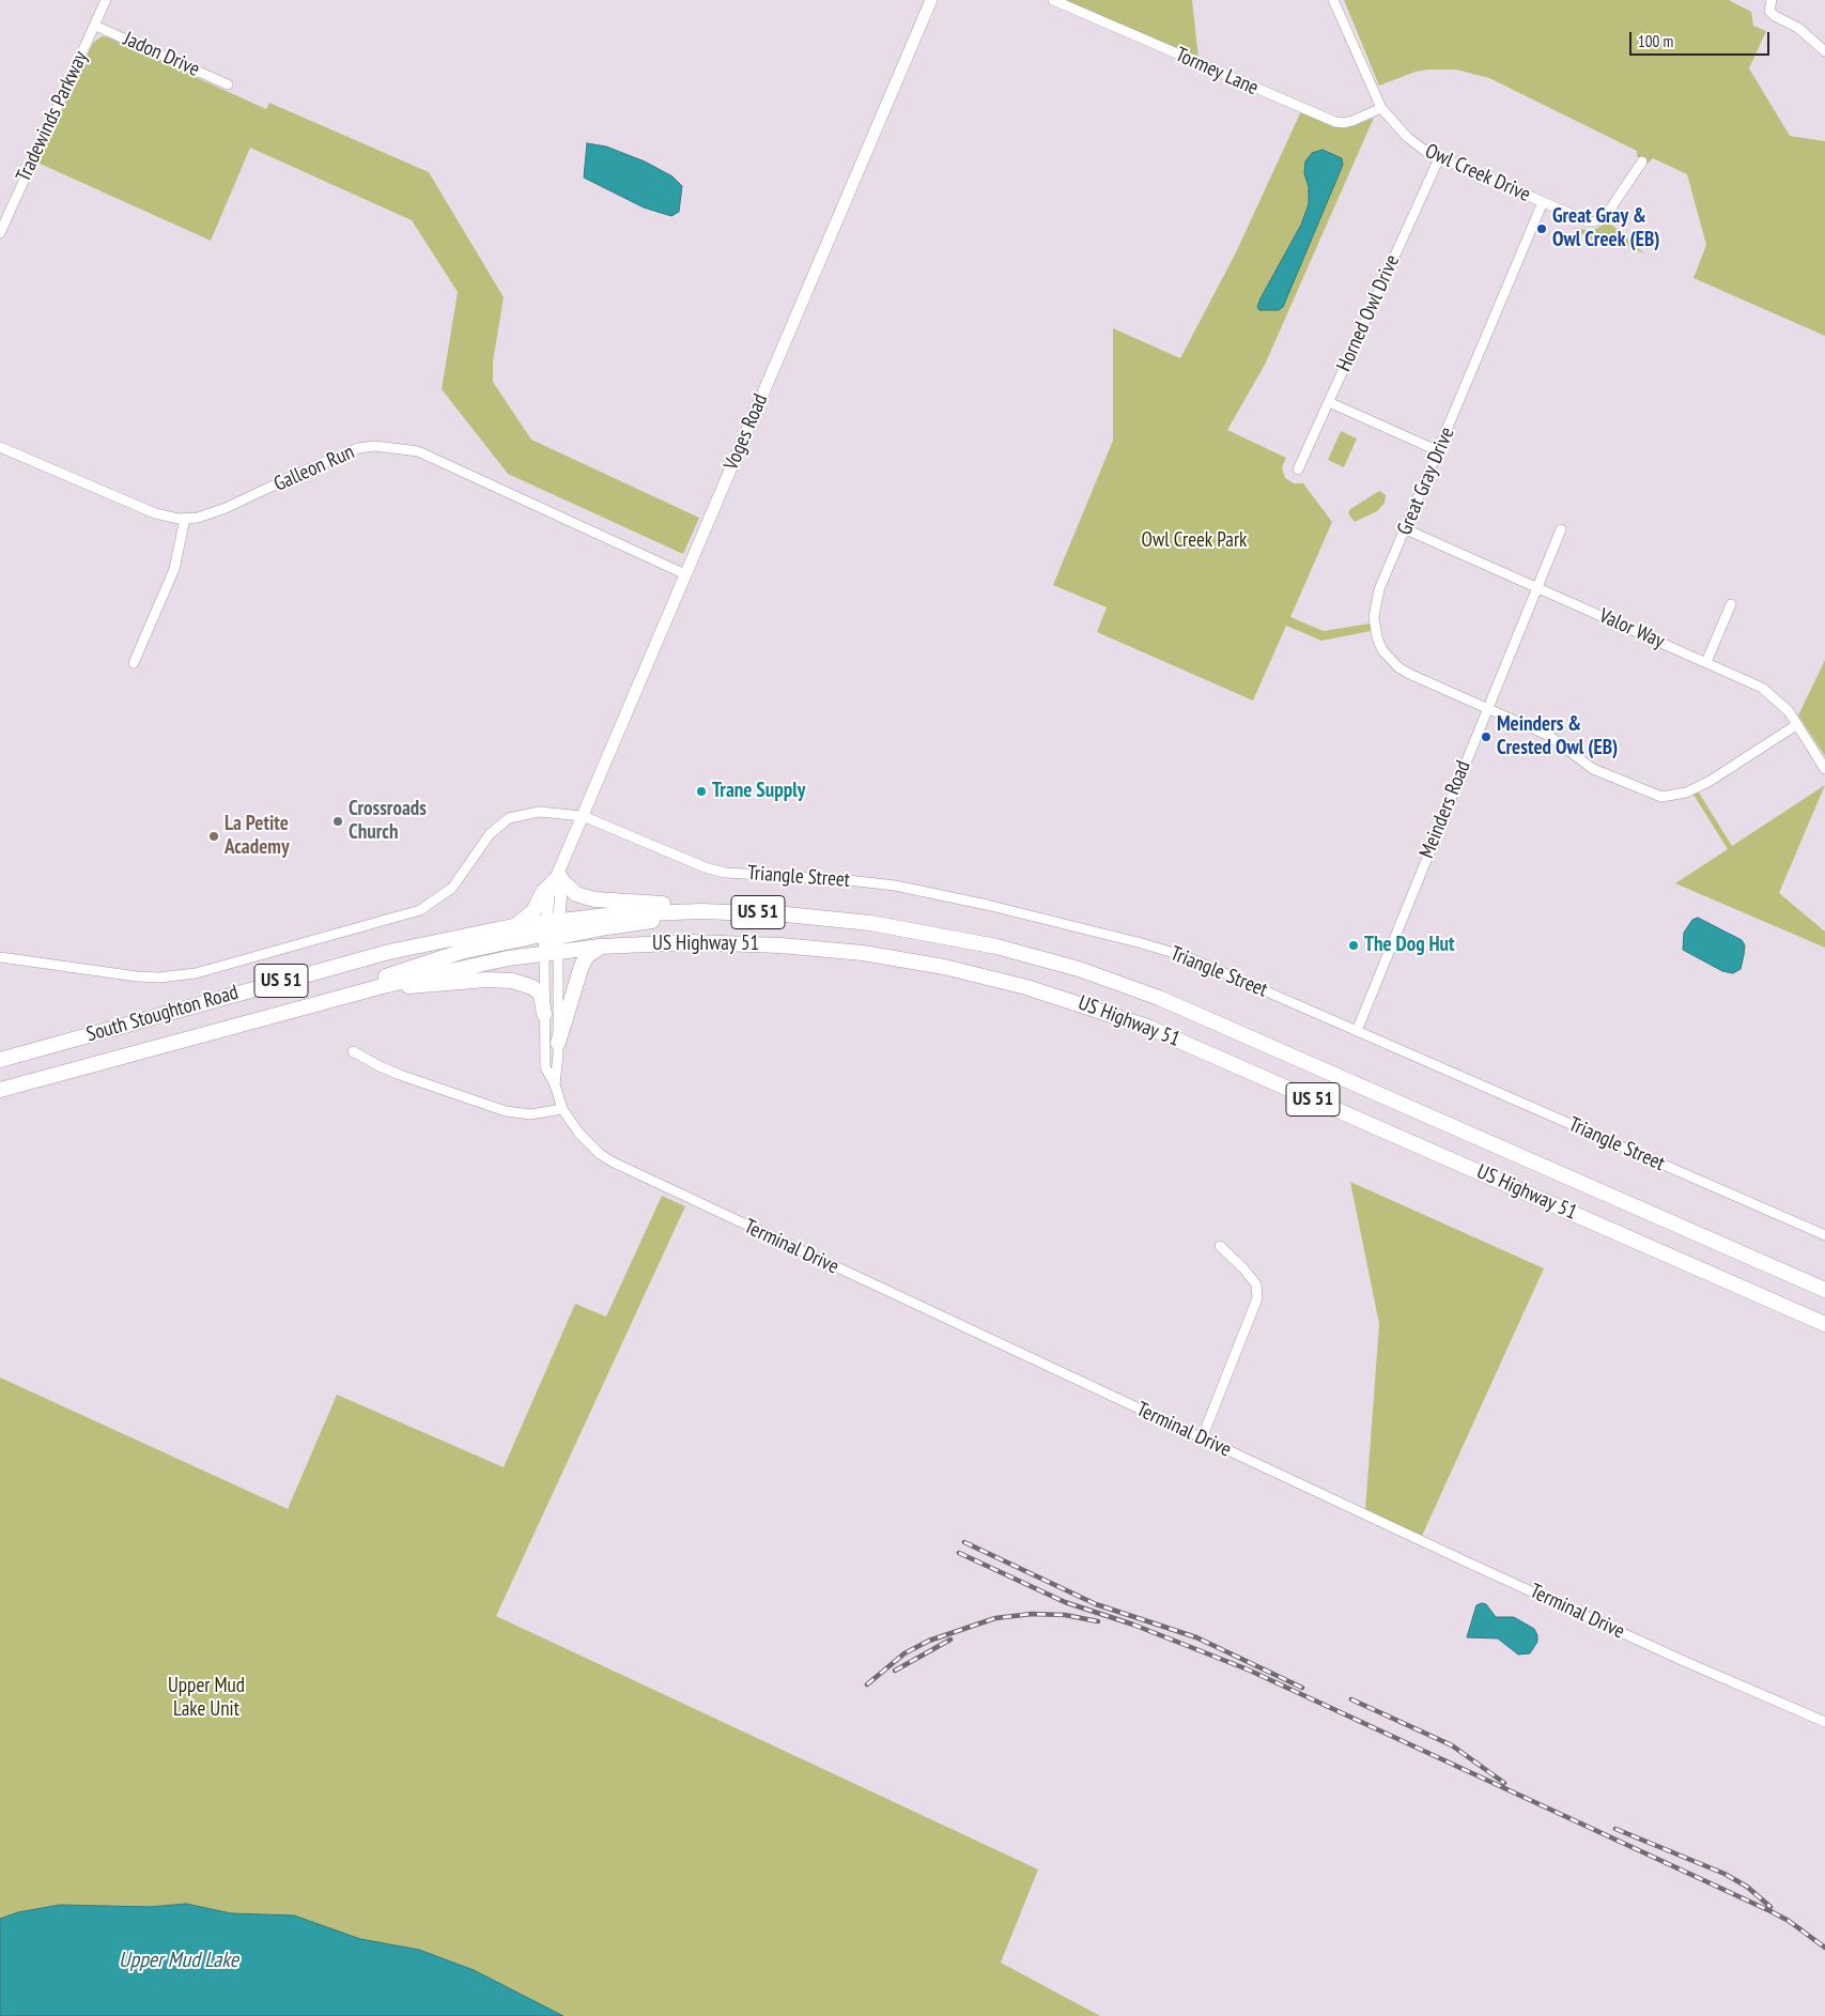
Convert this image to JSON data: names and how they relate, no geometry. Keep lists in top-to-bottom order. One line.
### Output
{"streets":{"main road":["US 51","US Highway 51","South Stoughton Road"],"street":["Jadon Drive","Tormey Lane","Tradewinds Parkway","Owl Creek Drive","Horned Owl Drive","Voges Road","Galleon Run","Great Gray Drive","Valor Way","Meinders Road","Triangle Street","Terminal Drive"]},"crossings":[["Jadon Drive","Tradewinds Parkway"],["Tormey Lane","Owl Creek Drive"],["Owl Creek Drive","Horned Owl Drive"],["Owl Creek Drive","Great Gray Drive"],["Voges Road","Galleon Run"],["Voges Road","Triangle Street"],["Voges Road","US Highway 51"],["Voges Road","South Stoughton Road"],["Voges Road","Terminal Drive"],["Great Gray Drive","Valor Way"],["Great Gray Drive","Meinders Road"],["Valor Way","Meinders Road"],["Meinders Road","Triangle Street"],["US Highway 51","South Stoughton Road"],["US Highway 51","Terminal Drive"],["South Stoughton Road","Terminal Drive"]],"water":["Upper Mud Lake"],"parks":["Owl Creek Park","Upper Mud Lake Unit"],"places":["Great Gray & Owl Creek (EB)","Meinders & Crested Owl (EB)","Trane Supply","Crossroads Church","La Petite Academy","The Dog Hut"],"scale_bar":"100 m"}
